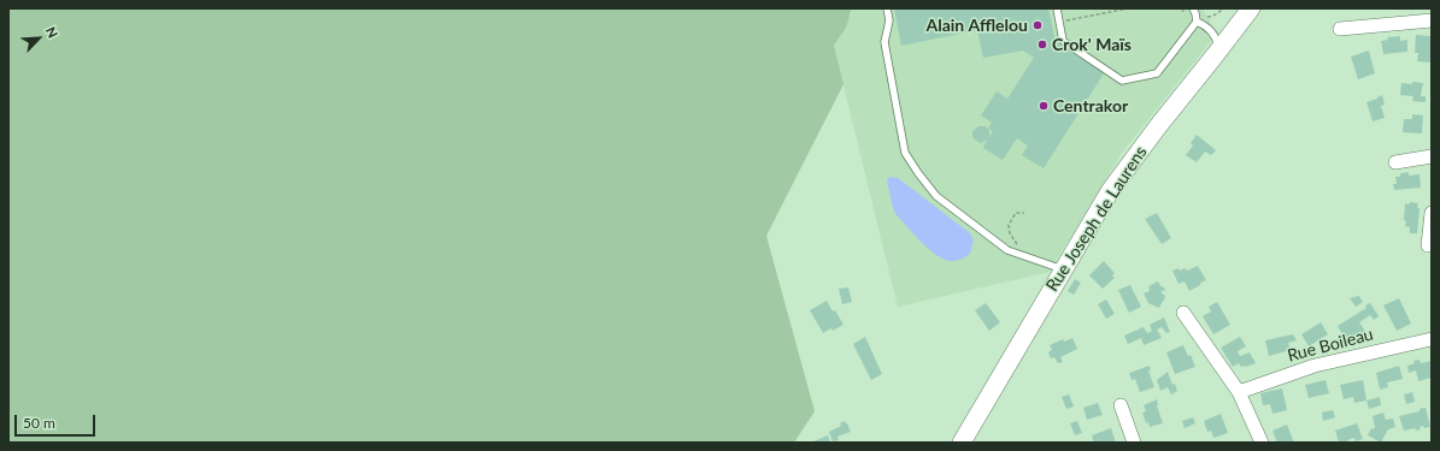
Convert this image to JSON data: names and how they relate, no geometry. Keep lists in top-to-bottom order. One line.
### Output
{"streets":{"main road":["Rue Joseph de Laurens"],"street":["Rue Boileau"]},"places":["Alain Afflelou","Crok' Maïs","Centrakor"],"scale_bar":"50 m","north":"top right"}
